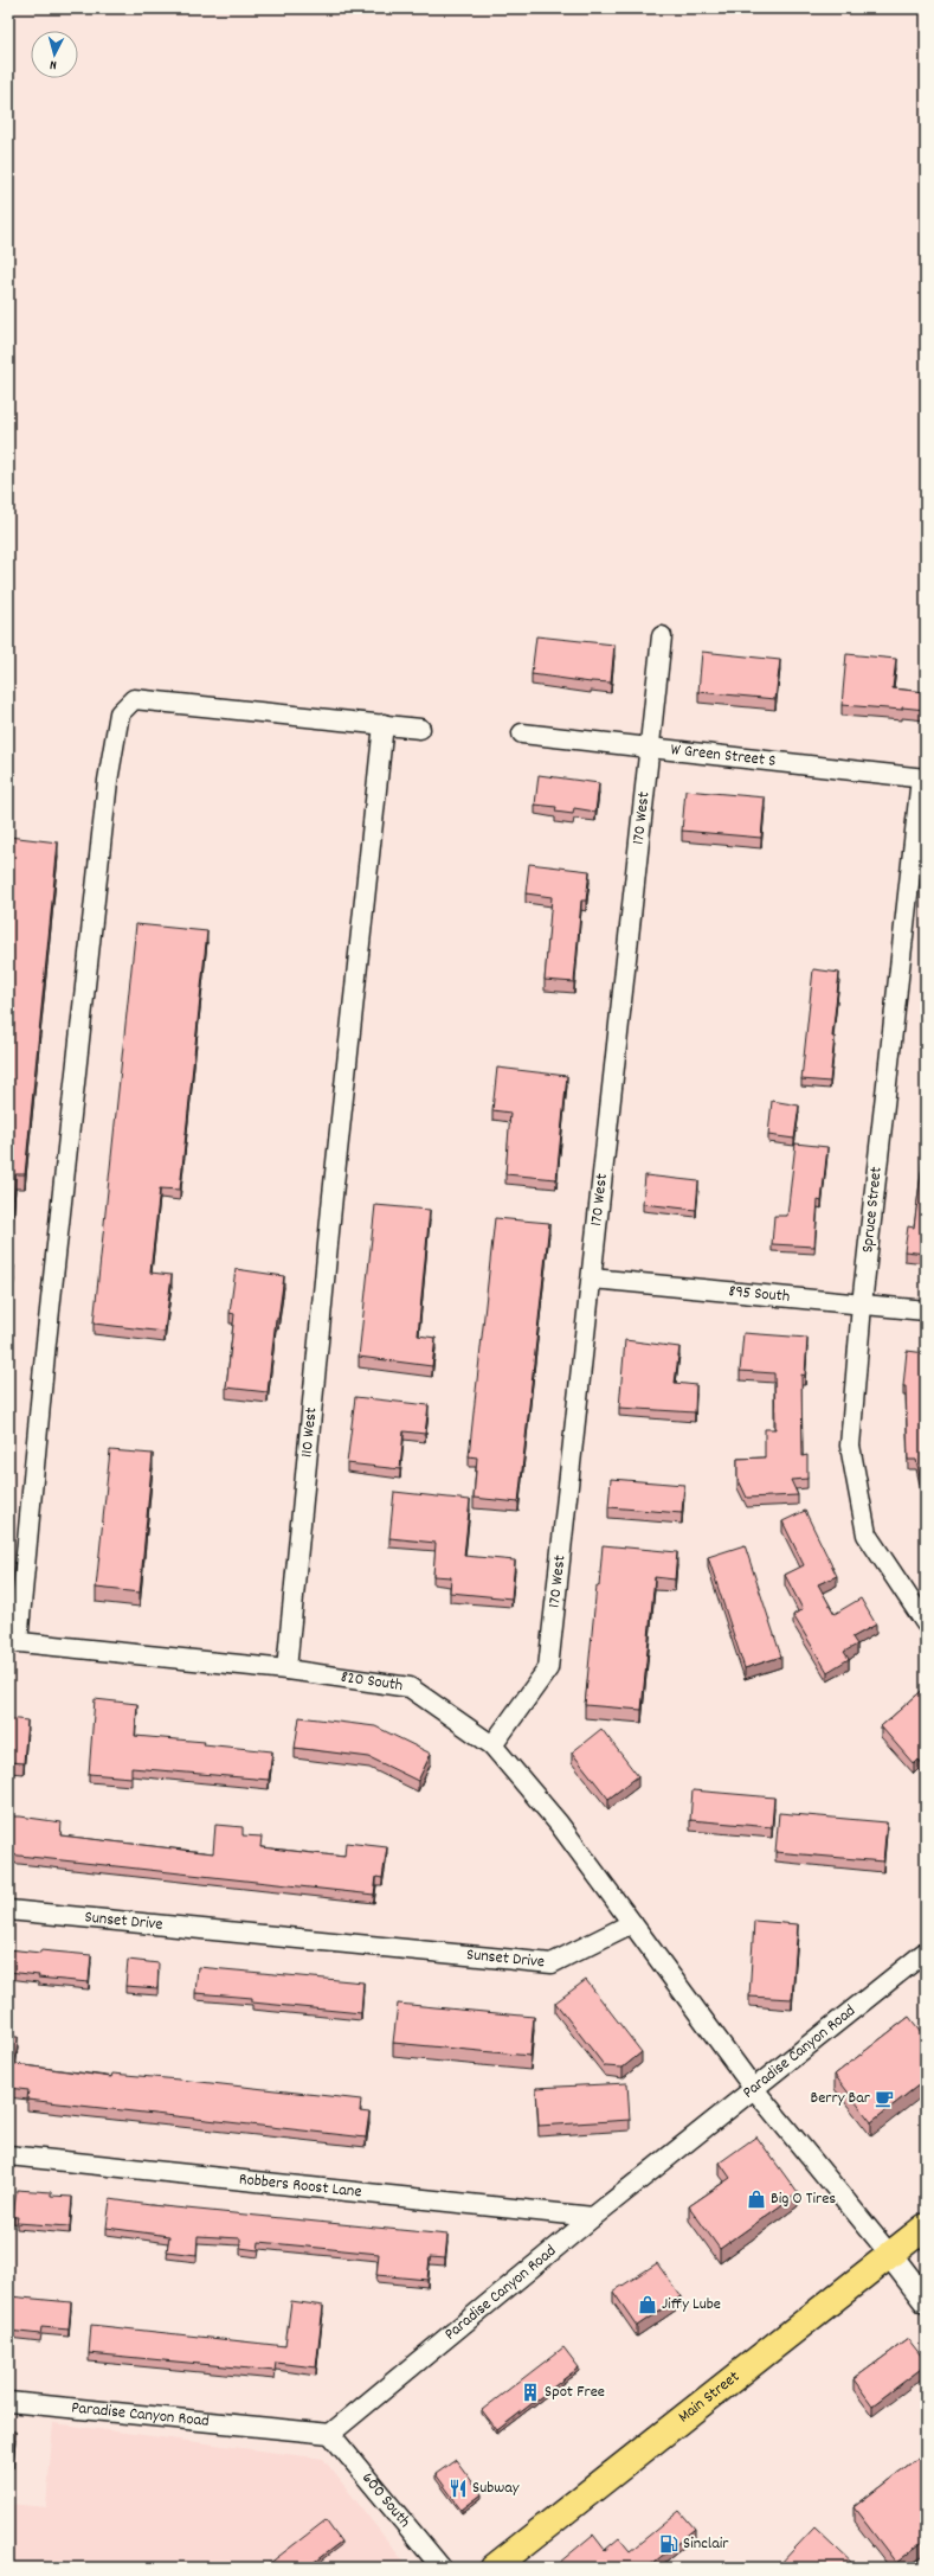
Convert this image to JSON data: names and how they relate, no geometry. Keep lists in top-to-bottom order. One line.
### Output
{"streets":{"main road":["Main Street"],"street":["W Green Street S","170 West","Spruce Street","895 South","110 West","820 South","Sunset Drive","Paradise Canyon Road","Robbers Roost Lane","600 South"]},"crossings":[["W Green Street S","170 West"],["W Green Street S","Spruce Street"],["170 West","895 South"],["170 West","820 South"],["Spruce Street","895 South"],["110 West","820 South"],["820 South","Sunset Drive"],["Paradise Canyon Road","Robbers Roost Lane"],["Paradise Canyon Road","600 South"]],"places":{"cafe":["Berry Bar"],"shop":["Big O Tires","Jiffy Lube"],"building":["Spot Free"],"restaurant":["Subway"],"fuel station":["Sinclair"]},"north":"bottom"}
